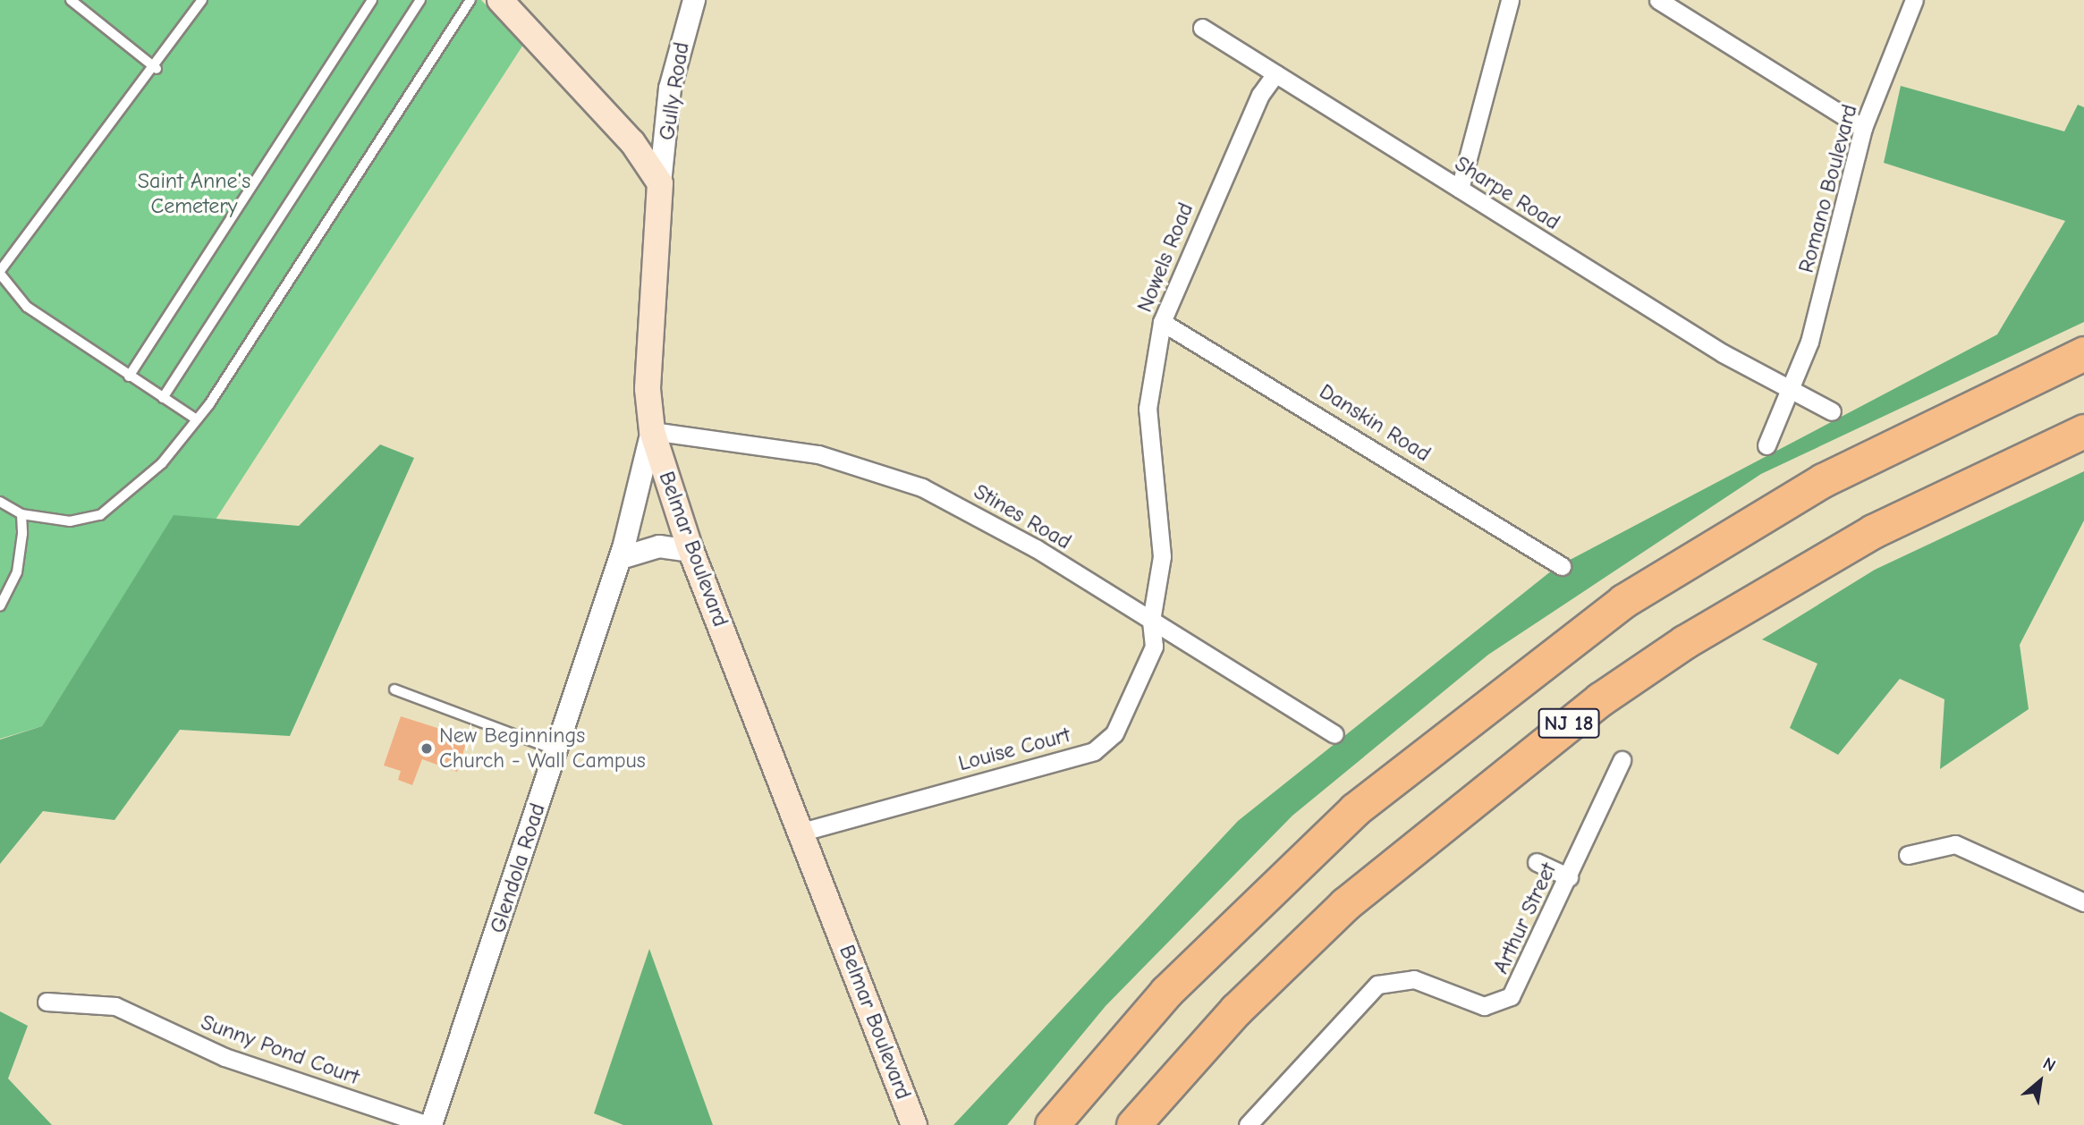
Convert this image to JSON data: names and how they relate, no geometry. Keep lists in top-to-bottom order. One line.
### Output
{"streets":{"highway":["NJ 18"],"main road":["Belmar Boulevard"],"street":["Gully Road","Romano Boulevard","Sharpe Road","Nowels Road","Danskin Road","Stines Road","Louise Court","Glendola Road","Arthur Street","Sunny Pond Court"]},"crossings":[["Gully Road","Belmar Boulevard"],["Romano Boulevard","Sharpe Road"],["Sharpe Road","Nowels Road"],["Nowels Road","Danskin Road"],["Nowels Road","Stines Road"],["Nowels Road","Louise Court"],["Stines Road","Belmar Boulevard"],["Stines Road","Louise Court"],["Stines Road","Glendola Road"],["Belmar Boulevard","Louise Court"],["Belmar Boulevard","Glendola Road"],["Glendola Road","Sunny Pond Court"]],"parks":["Saint Anne's Cemetery"],"places":["New Beginnings Church - Wall Campus"],"north":"top right"}
